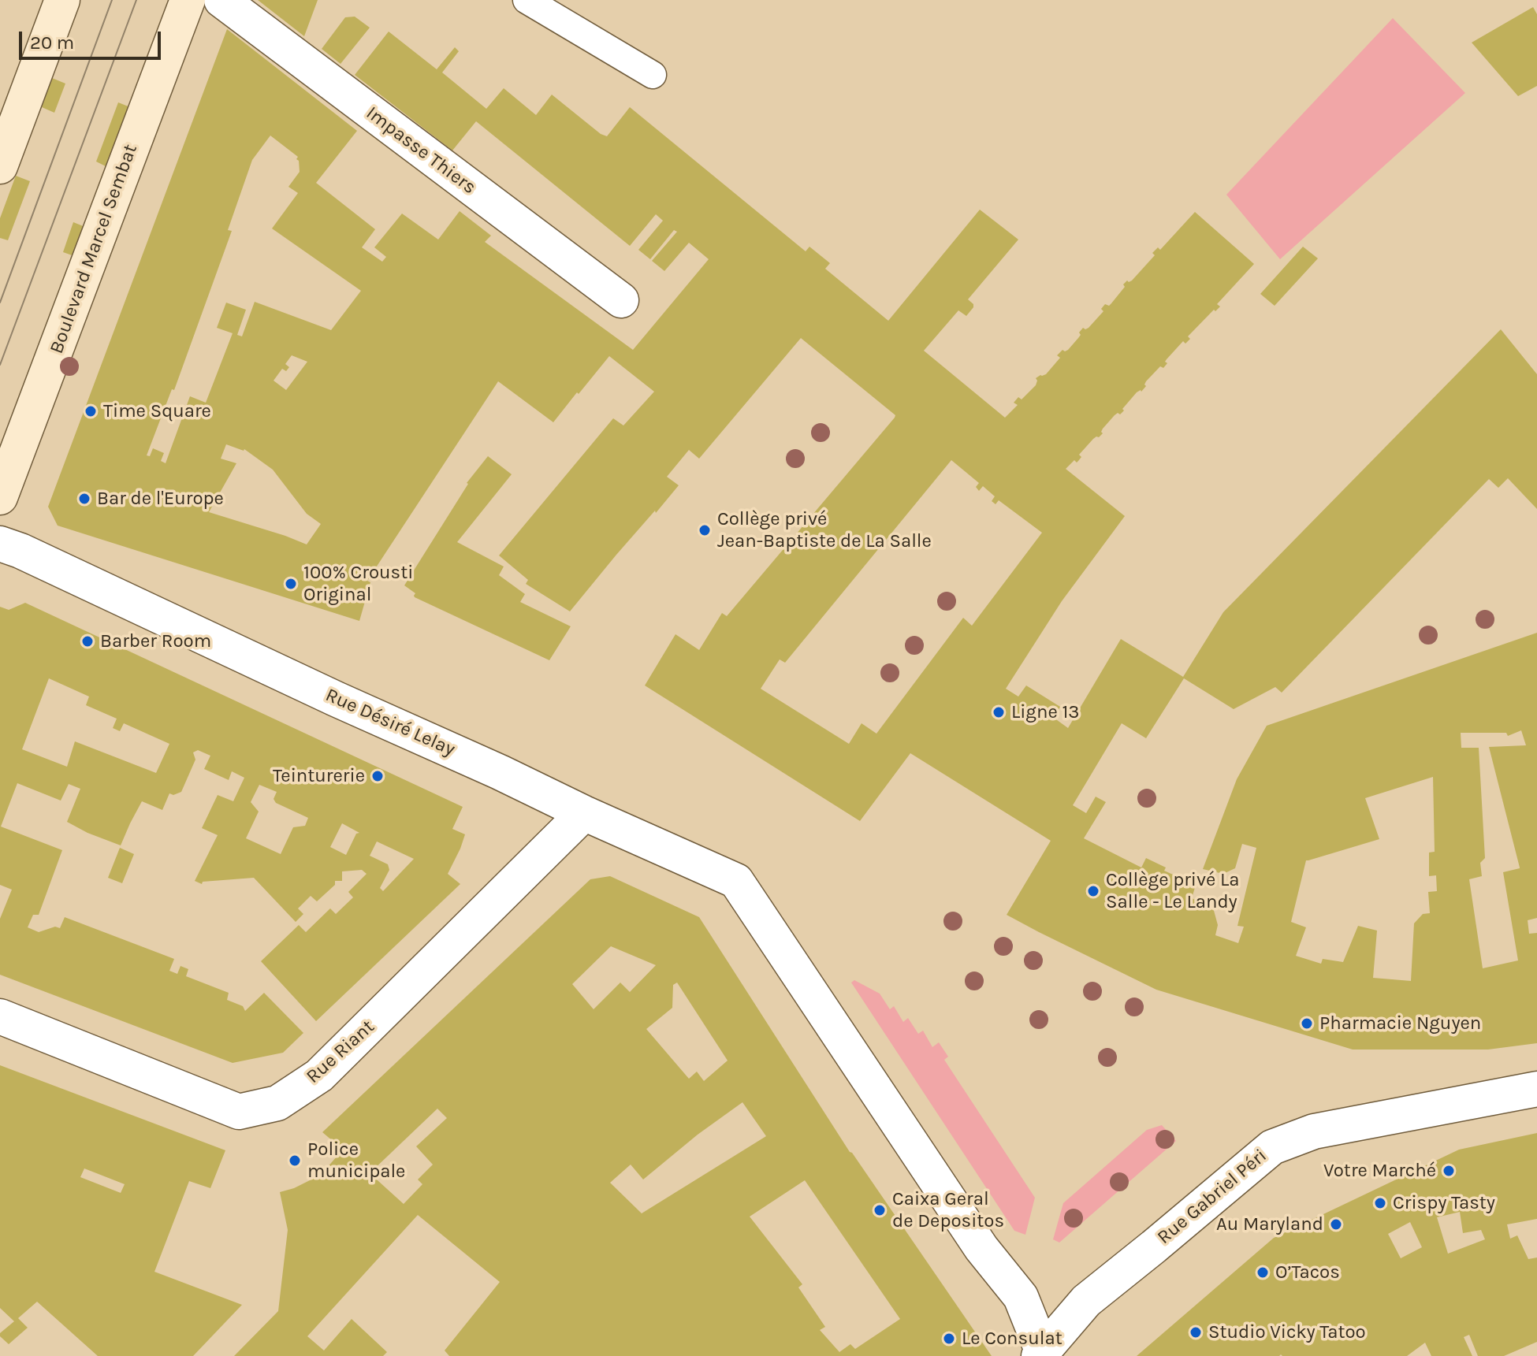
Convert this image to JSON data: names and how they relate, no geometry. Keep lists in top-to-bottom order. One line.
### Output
{"streets":{"street":["Impasse Thiers","Boulevard Marcel Sembat","Rue Désiré Lelay","Rue Riant","Rue Gabriel Péri"]},"crossings":[["Rue Désiré Lelay","Rue Riant"],["Rue Désiré Lelay","Rue Gabriel Péri"]],"places":["Time Square","Bar de l'Europe","Collège privé Jean-Baptiste de La Salle","100% Crousti Original","Barber Room","Ligne 13","Teinturerie","Collège privé La Salle - Le Landy","Pharmacie Nguyen","Police municipale","Votre Marché","Crispy Tasty","Caixa Geral de Depositos","Au Maryland","O’Tacos","Studio Vicky Tatoo","Le Consulat"],"scale_bar":"20 m"}
